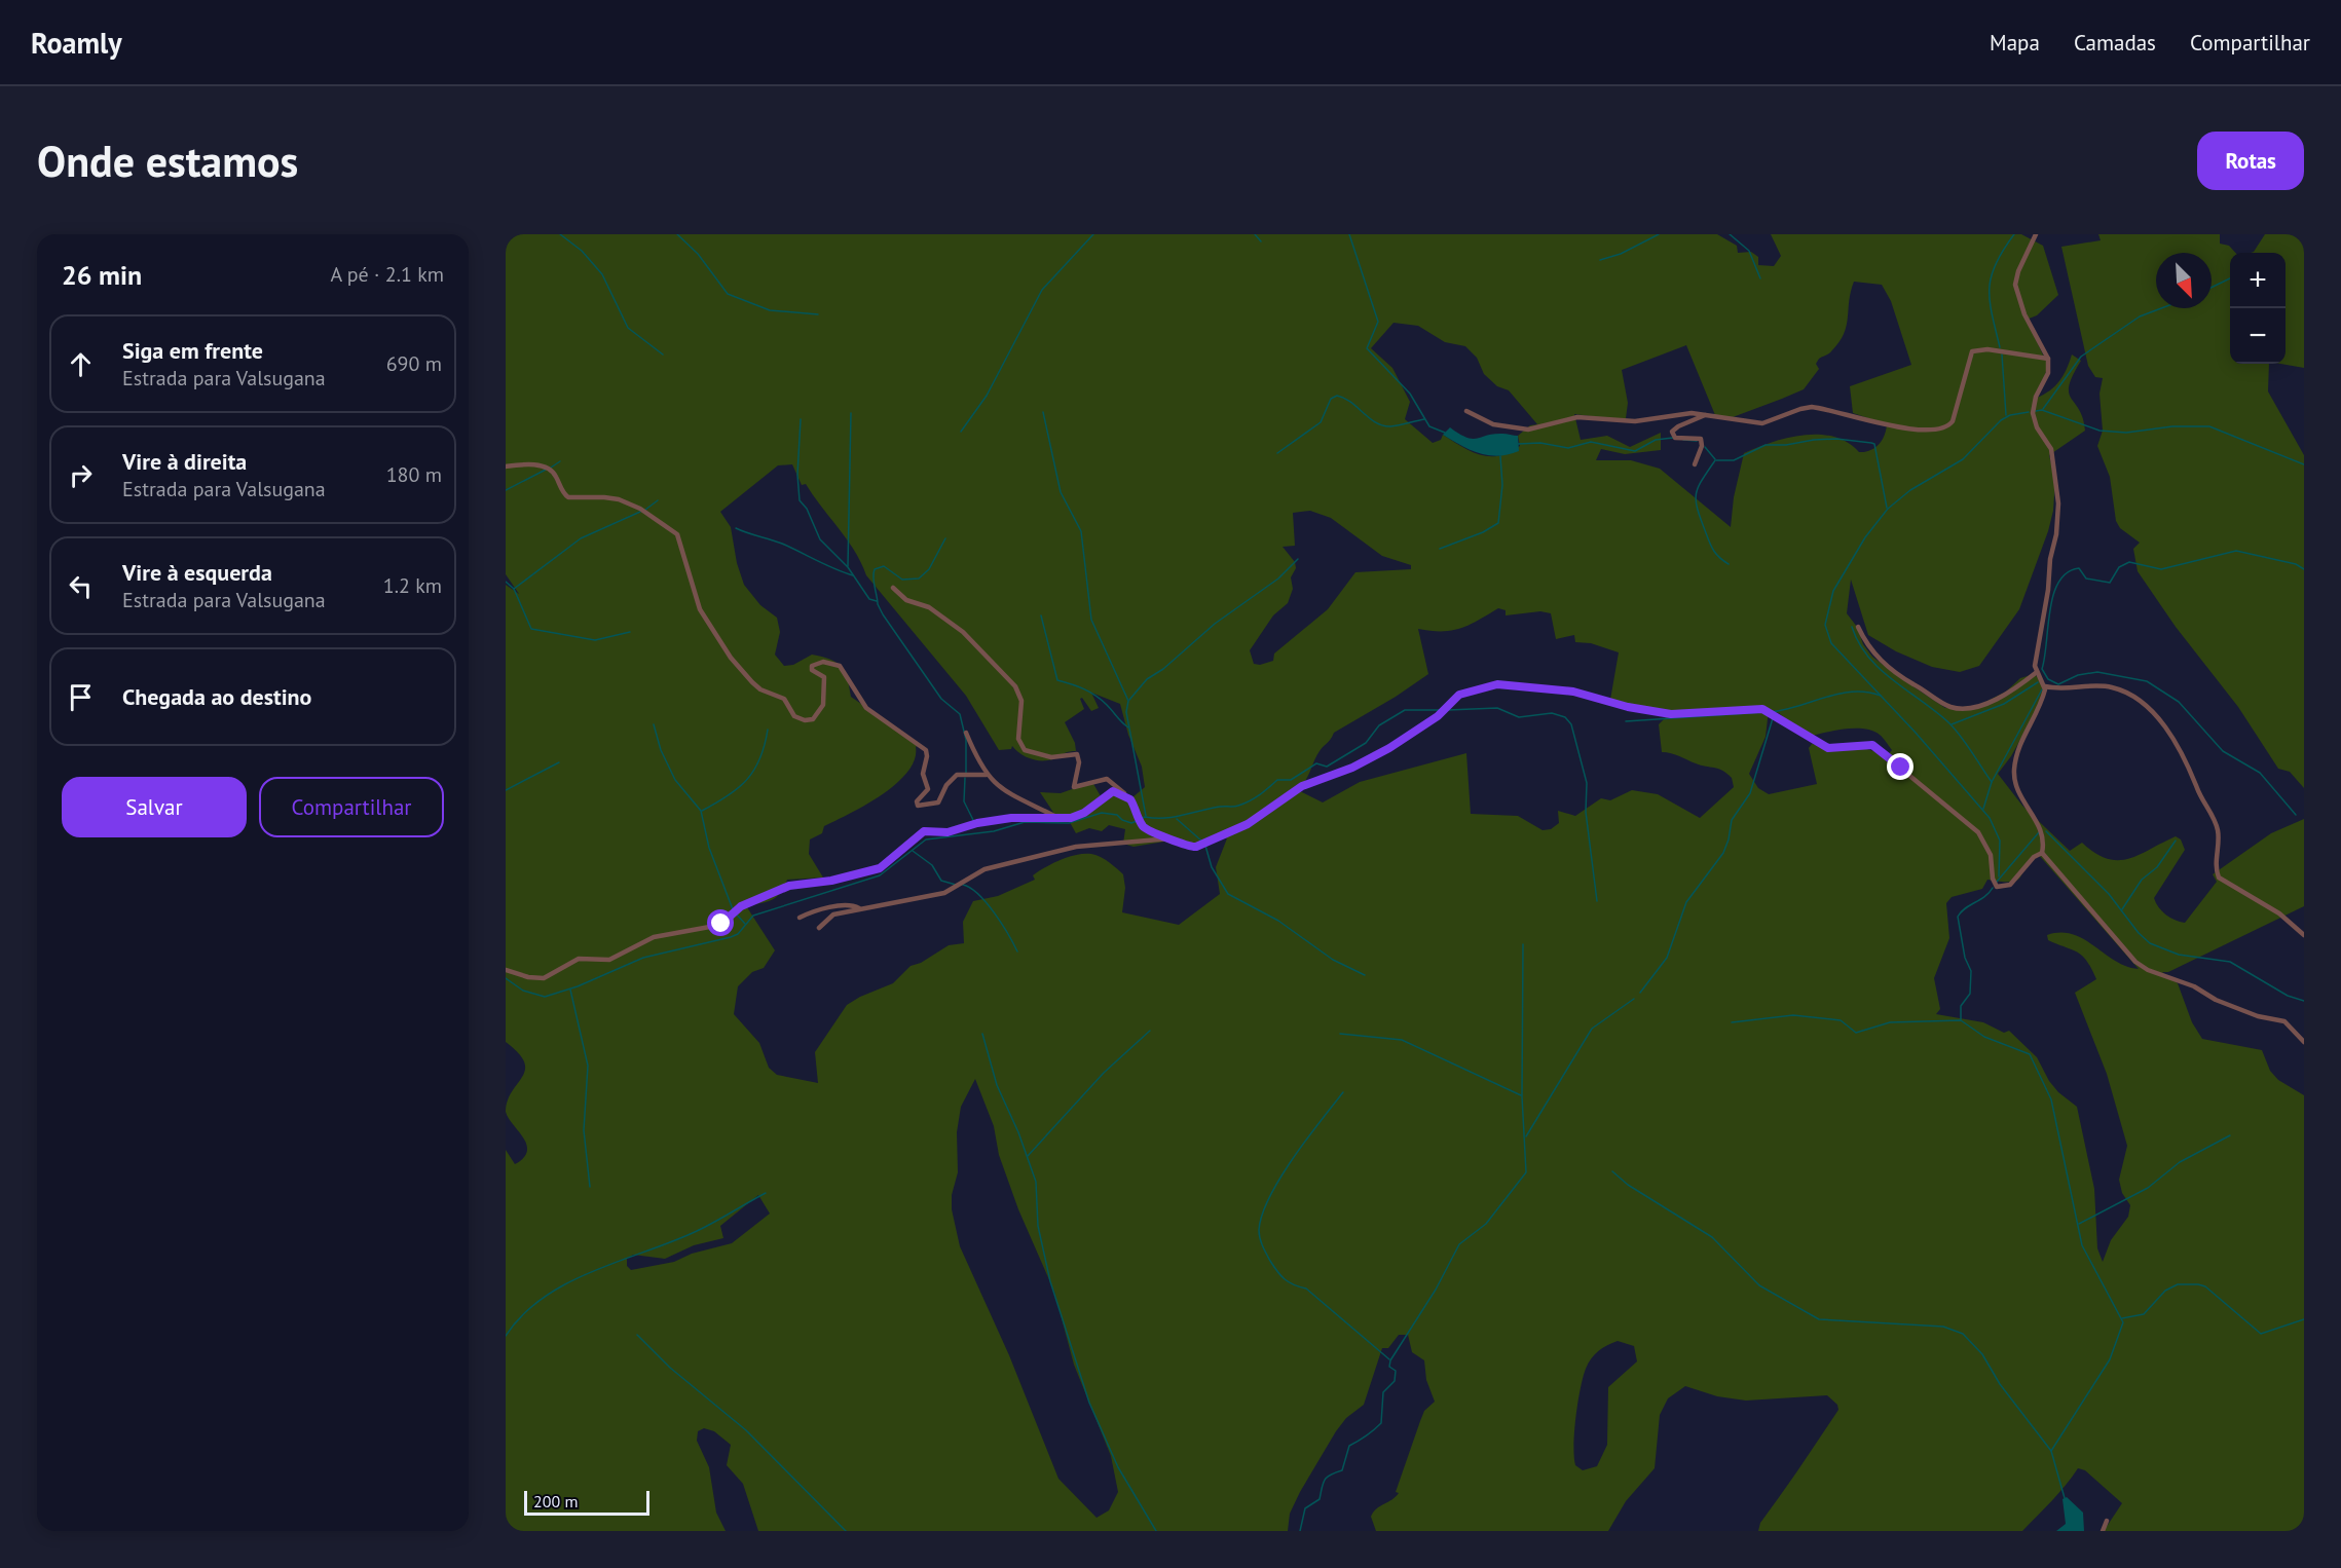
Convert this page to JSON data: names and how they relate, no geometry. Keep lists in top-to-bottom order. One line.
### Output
{"scale_bar":"200 m","north":"bottom right","page":{"header":"Roamly","nav":["Mapa","Camadas","Compartilhar"],"buttons":["Rotas",["Salvar","Compartilhar"]],"title":"Onde estamos","heading":["26 min","A pé · 2.1 km"],"map_buttons":["+","−"],"list":[["Siga em frente","Estrada para Valsugana","690 m"],["Vire à direita","Estrada para Valsugana","180 m"],["Vire à esquerda","Estrada para Valsugana","1.2 km"],"Chegada ao destino"],"scale":"200 m"}}
